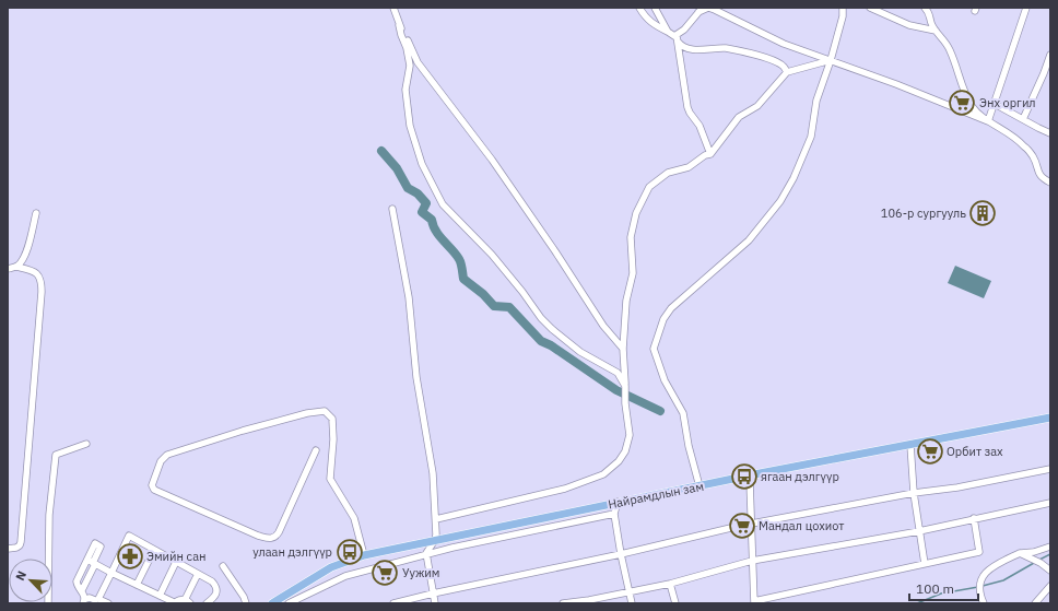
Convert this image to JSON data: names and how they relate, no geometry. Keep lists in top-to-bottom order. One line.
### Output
{"streets":{"main road":["Найрамдлын зам"]},"places":{"supermarket":["Энх оргил","Орбит зах","Мандал цохиот","Уужим"],"building":["106-р сургууль"],"bus stop":["ягаан дэлгүүр","улаан дэлгүүр"],"pharmacy":["Эмийн сан"]},"scale_bar":"100 m","north":"top left"}
